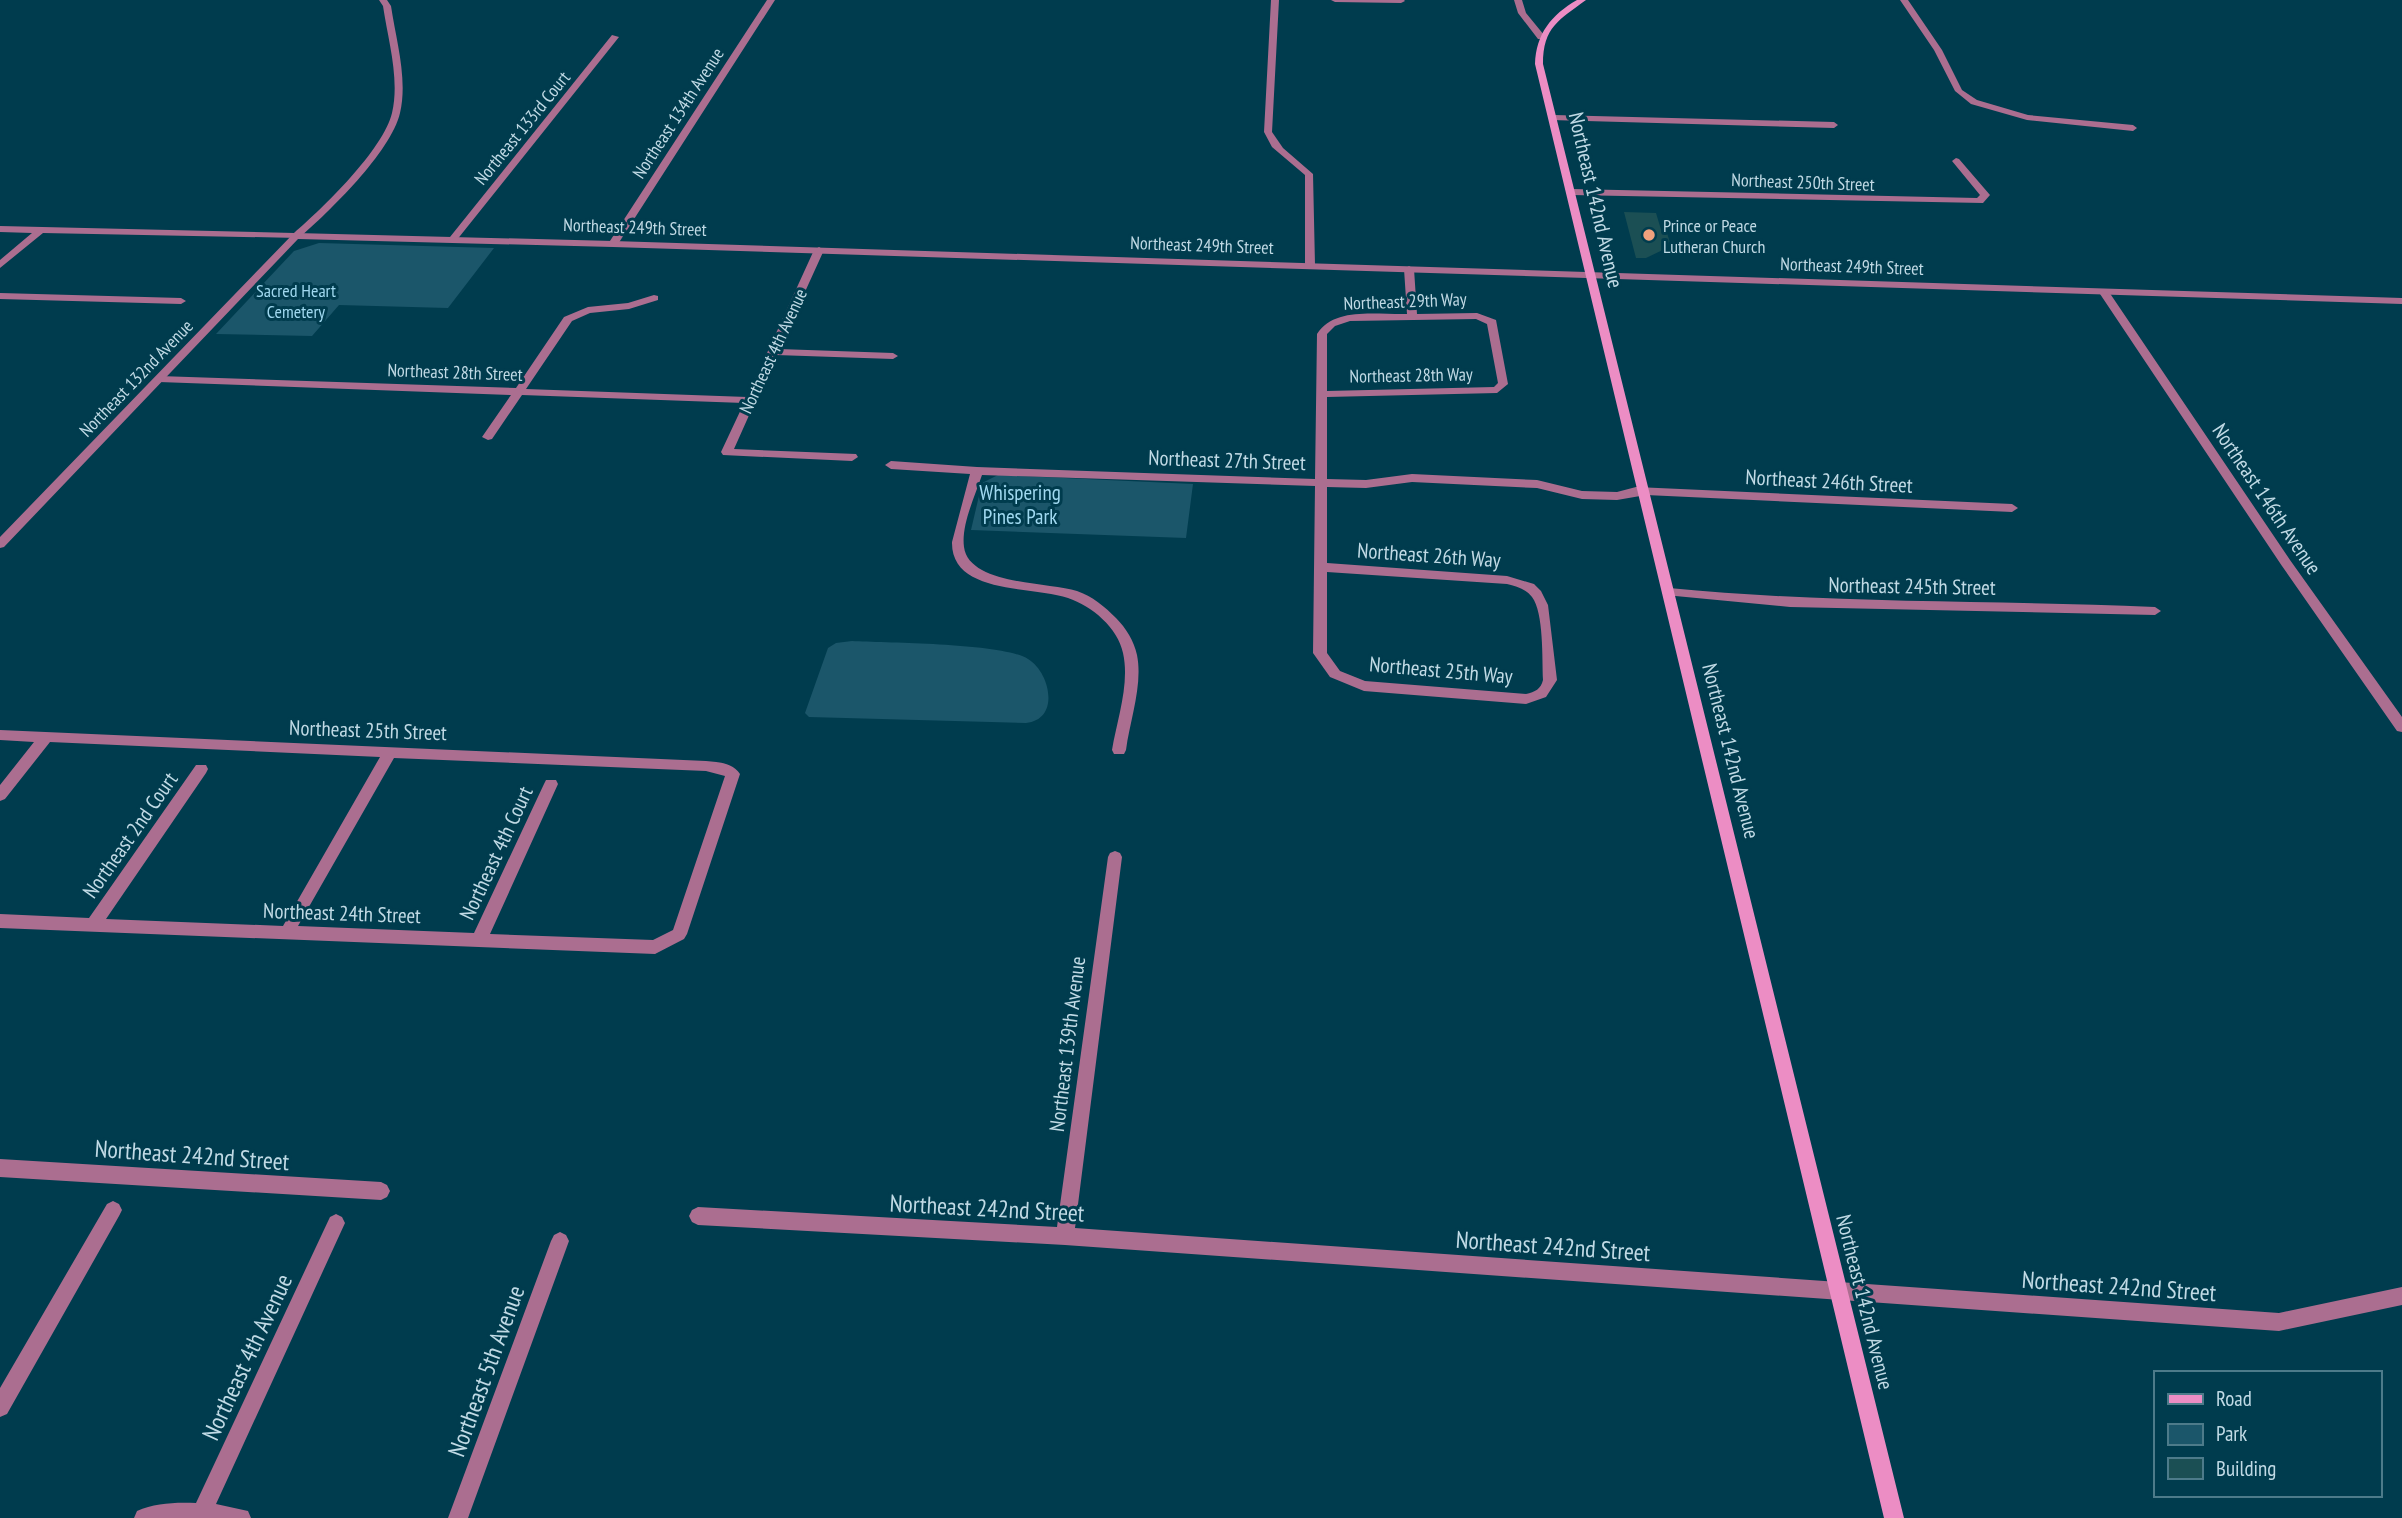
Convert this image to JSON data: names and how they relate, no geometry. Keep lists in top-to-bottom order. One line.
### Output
{"streets":{"main road":["Northeast 142nd Avenue"],"street":["Northeast 134th Avenue","Northeast 133rd Court","Northeast 250th Street","Northeast 249th Street","Northeast 29th Way","Northeast 4th Avenue","Northeast 28th Street","Northeast 28th Way","Northeast 132nd Avenue","Northeast 27th Street","Northeast 246th Street","Northeast 146th Avenue","Northeast 26th Way","Northeast 245th Street","Northeast 25th Way","Northeast 25th Street","Northeast 2nd Court","Northeast 4th Court","Northeast 24th Street","Northeast 139th Avenue","Northeast 242nd Street","Northeast 5th Avenue"]},"crossings":[["Northeast 134th Avenue","Northeast 249th Street"],["Northeast 133rd Court","Northeast 249th Street"],["Northeast 250th Street","Northeast 142nd Avenue"],["Northeast 142nd Avenue","Northeast 249th Street"],["Northeast 142nd Avenue","Northeast 27th Street"],["Northeast 142nd Avenue","Northeast 246th Street"],["Northeast 142nd Avenue","Northeast 245th Street"],["Northeast 142nd Avenue","Northeast 242nd Street"],["Northeast 249th Street","Northeast 4th Avenue"],["Northeast 249th Street","Northeast 132nd Avenue"],["Northeast 249th Street","Northeast 146th Avenue"],["Northeast 29th Way","Northeast 28th Way"],["Northeast 4th Avenue","Northeast 28th Street"],["Northeast 28th Street","Northeast 132nd Avenue"],["Northeast 27th Street","Northeast 246th Street"],["Northeast 26th Way","Northeast 25th Way"],["Northeast 25th Street","Northeast 24th Street"],["Northeast 2nd Court","Northeast 24th Street"],["Northeast 4th Court","Northeast 24th Street"],["Northeast 139th Avenue","Northeast 242nd Street"]],"parks":["Sacred Heart Cemetery","Whispering Pines Park"],"places":["Prince or Peace Lutheran Church"],"legend":["Road","Park","Building"]}
